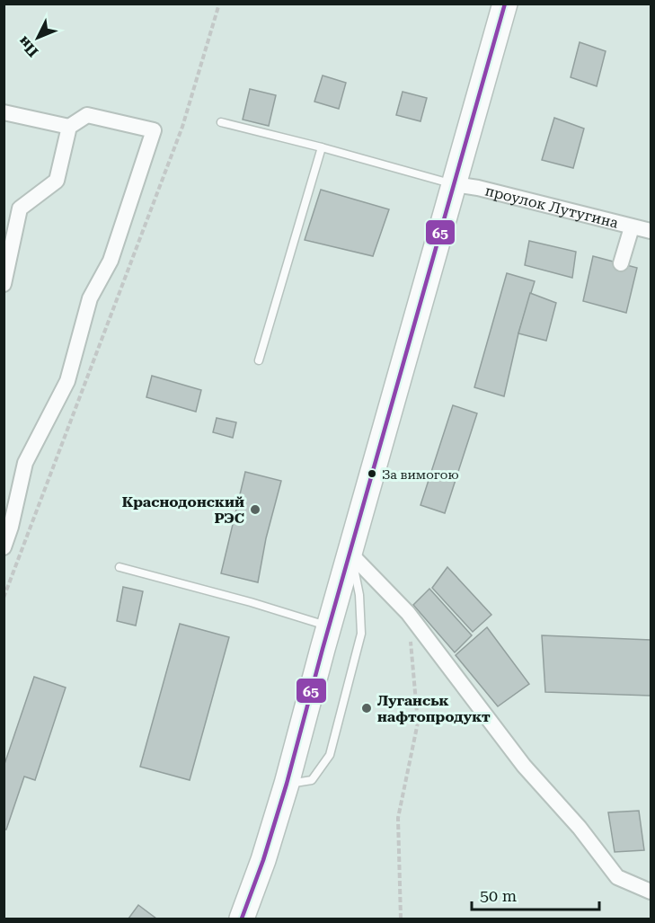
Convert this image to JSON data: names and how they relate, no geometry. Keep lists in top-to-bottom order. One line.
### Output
{"streets":{"street":["проулок Лутугина"]},"places":["За вимогою","Краснодонский РЭС","Луганськ нафтопродукт"],"lines":["transit line 65"],"scale_bar":"50 m","north":"bottom left"}
